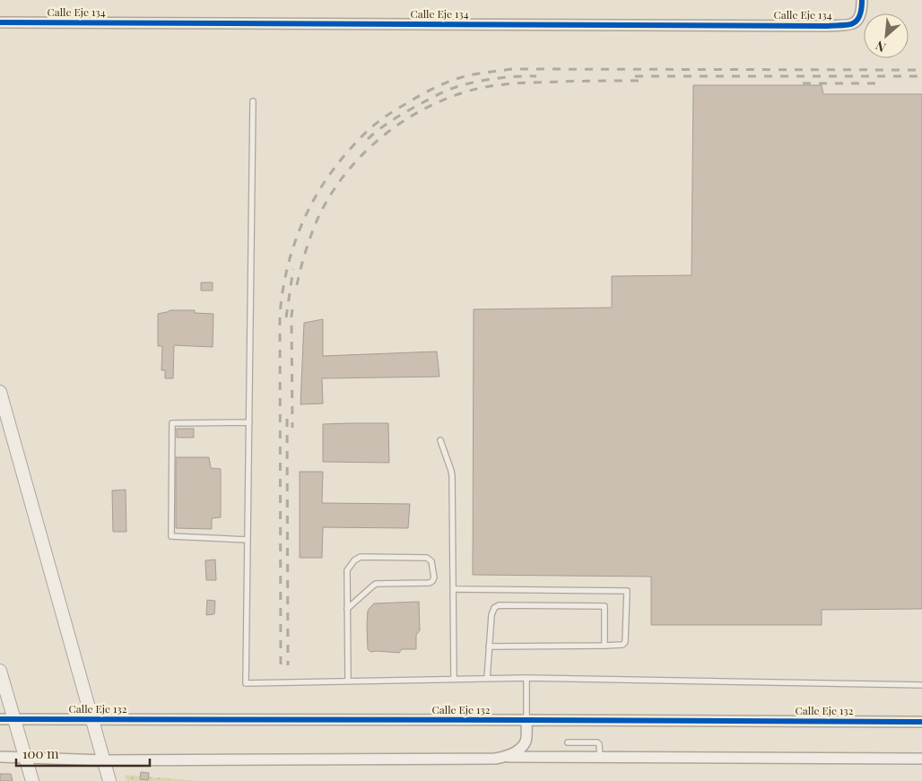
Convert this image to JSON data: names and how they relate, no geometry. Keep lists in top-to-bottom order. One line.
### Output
{"streets":{"street":["Calle Eje 134","Calle Eje 132"]},"scale_bar":"100 m","north":"bottom left"}
